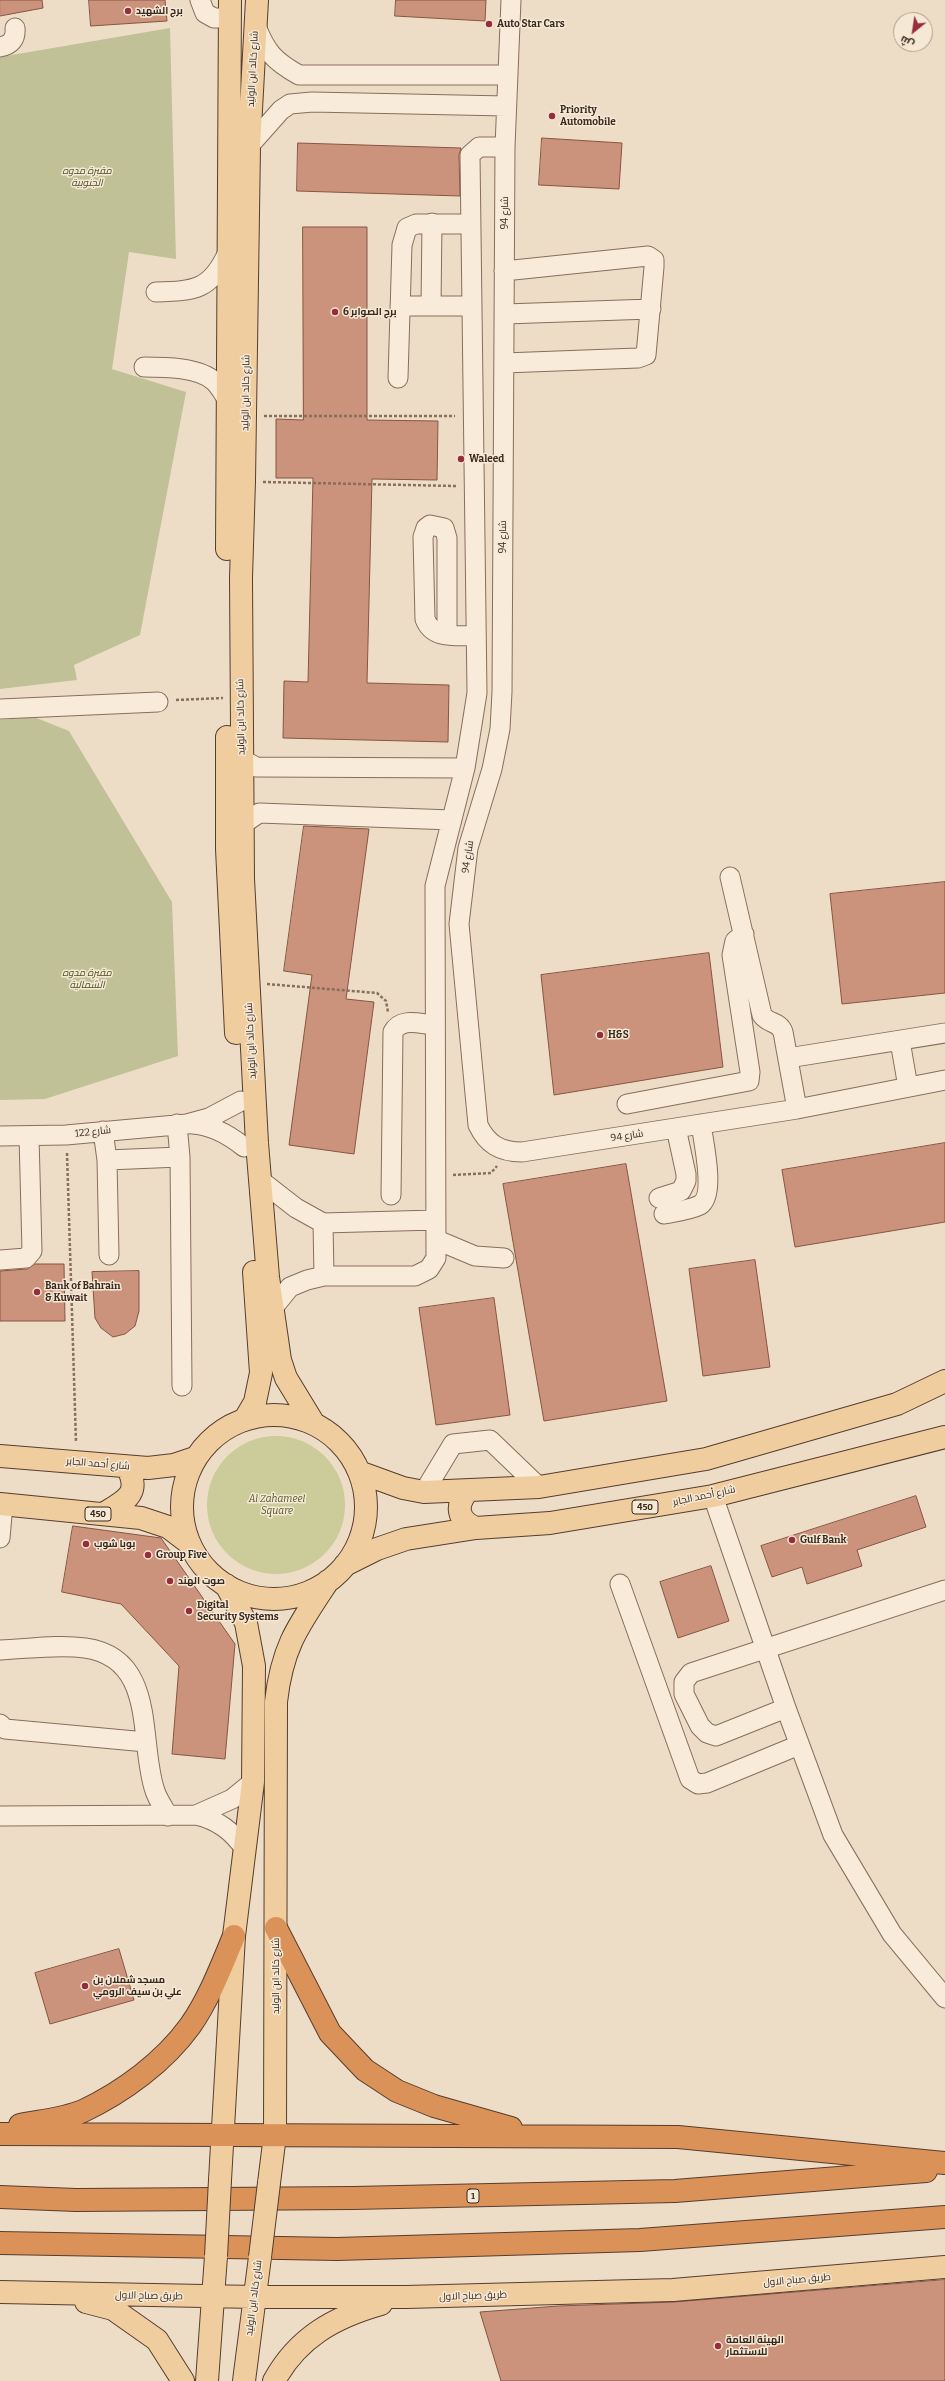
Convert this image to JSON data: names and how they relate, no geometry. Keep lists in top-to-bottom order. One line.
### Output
{"streets":{"highway":["1"],"main road":["شارع خالد ابن الوليد","شارع أحمد الجابر","450","طريق صباح الاول"],"street":["شارع 94","شارع 122"]},"crossings":[["شارع خالد ابن الوليد","شارع 122"],["شارع خالد ابن الوليد","450"],["شارع خالد ابن الوليد","طريق صباح الاول"],["شارع أحمد الجابر","450"]],"parks":["مقبرة مدوه الجنوبية","مقبرة مدوه الشمالية","Al Zahameel Square"],"places":["برج الشهيد","Auto Star Cars","Priority Automobile","برج الصوابر 6","Waleed","H&S","Bank of Bahrain & Kuwait","Gulf Bank","بوبا شوب","Group Five","صوت الهند","Digital Security Systems","مسجد شملان بن علي بن سيف الرومي","الهيئة العامة للاستثمار"],"north":"bottom left"}
